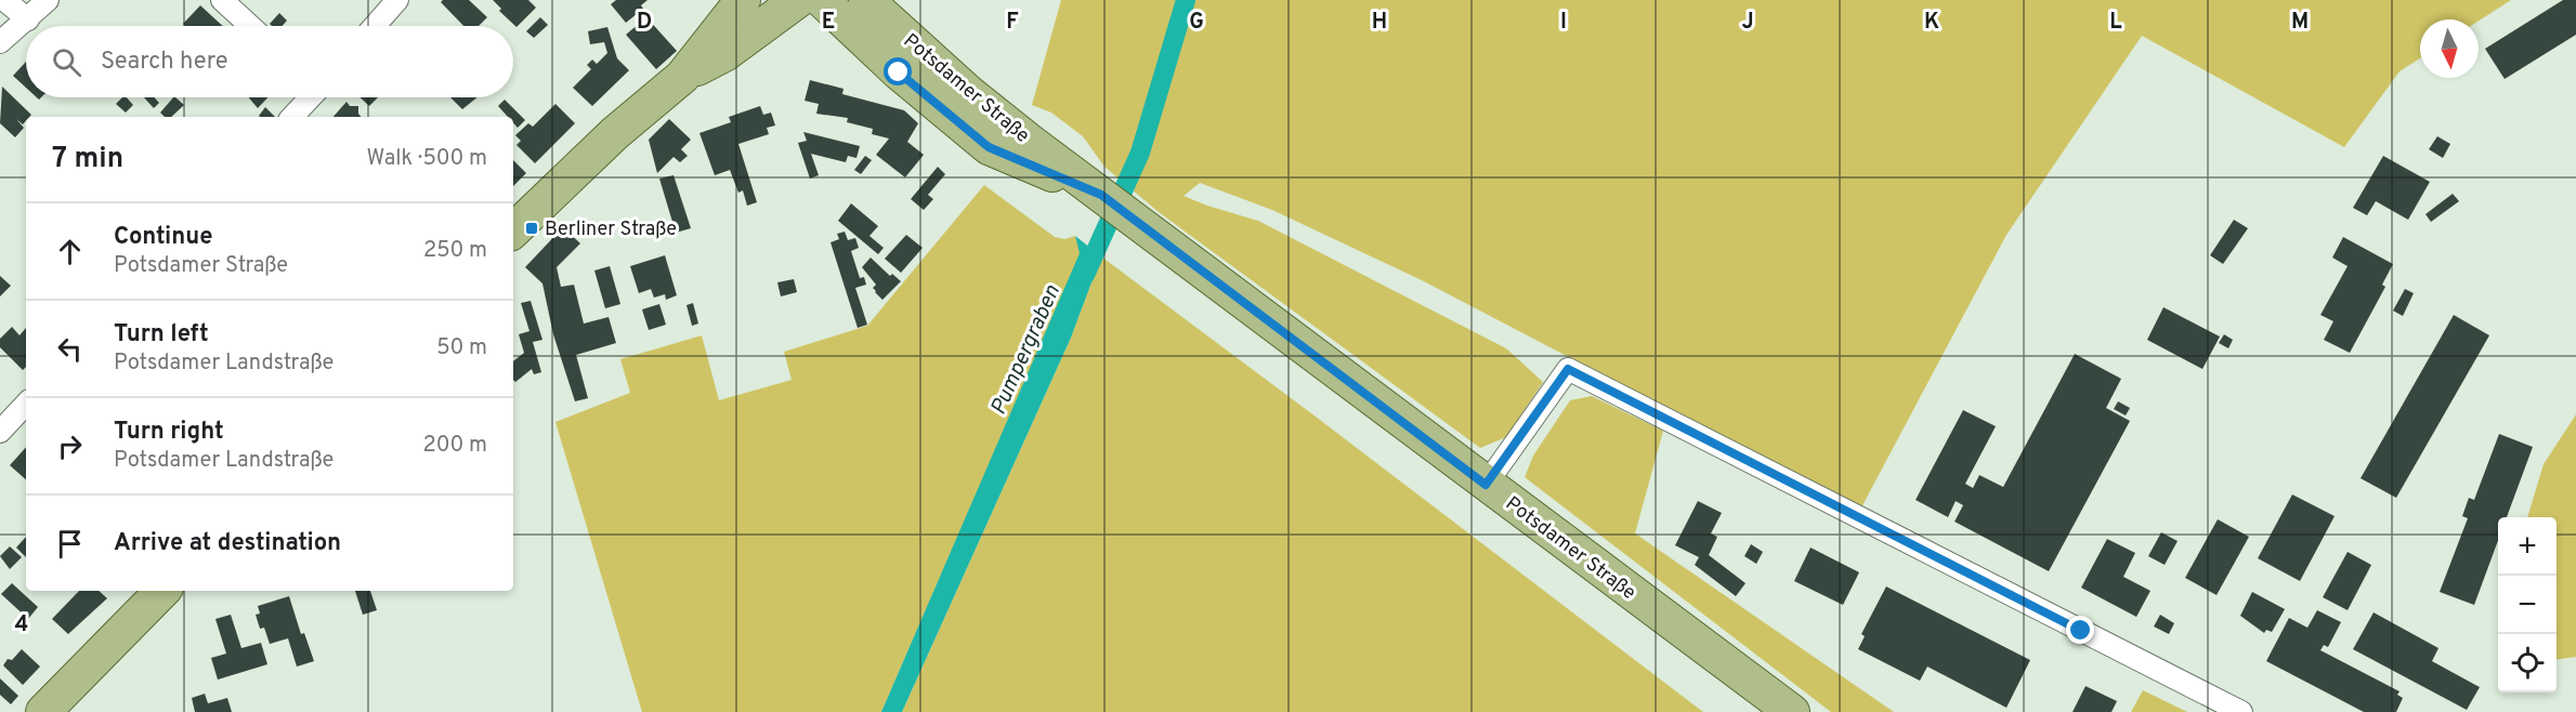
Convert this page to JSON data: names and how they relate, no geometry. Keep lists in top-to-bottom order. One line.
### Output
{"streets":{"main road":["Potsdamer Straße"]},"water":["Pumpergraben"],"places":{"transit":["Berliner Straße"]},"north":"bottom","page":{"search":"Search here","heading":["7 min","Walk · 500 m"],"list":[["Continue","Potsdamer Straße","250 m"],["Turn left","Potsdamer Landstraße","50 m"],["Turn right","Potsdamer Landstraße","200 m"],"Arrive at destination"],"map_buttons":["+","−"]},"grid":{"columns":["D","E","F","G","H","I","J","K","L","M"],"rows":["4"]}}
